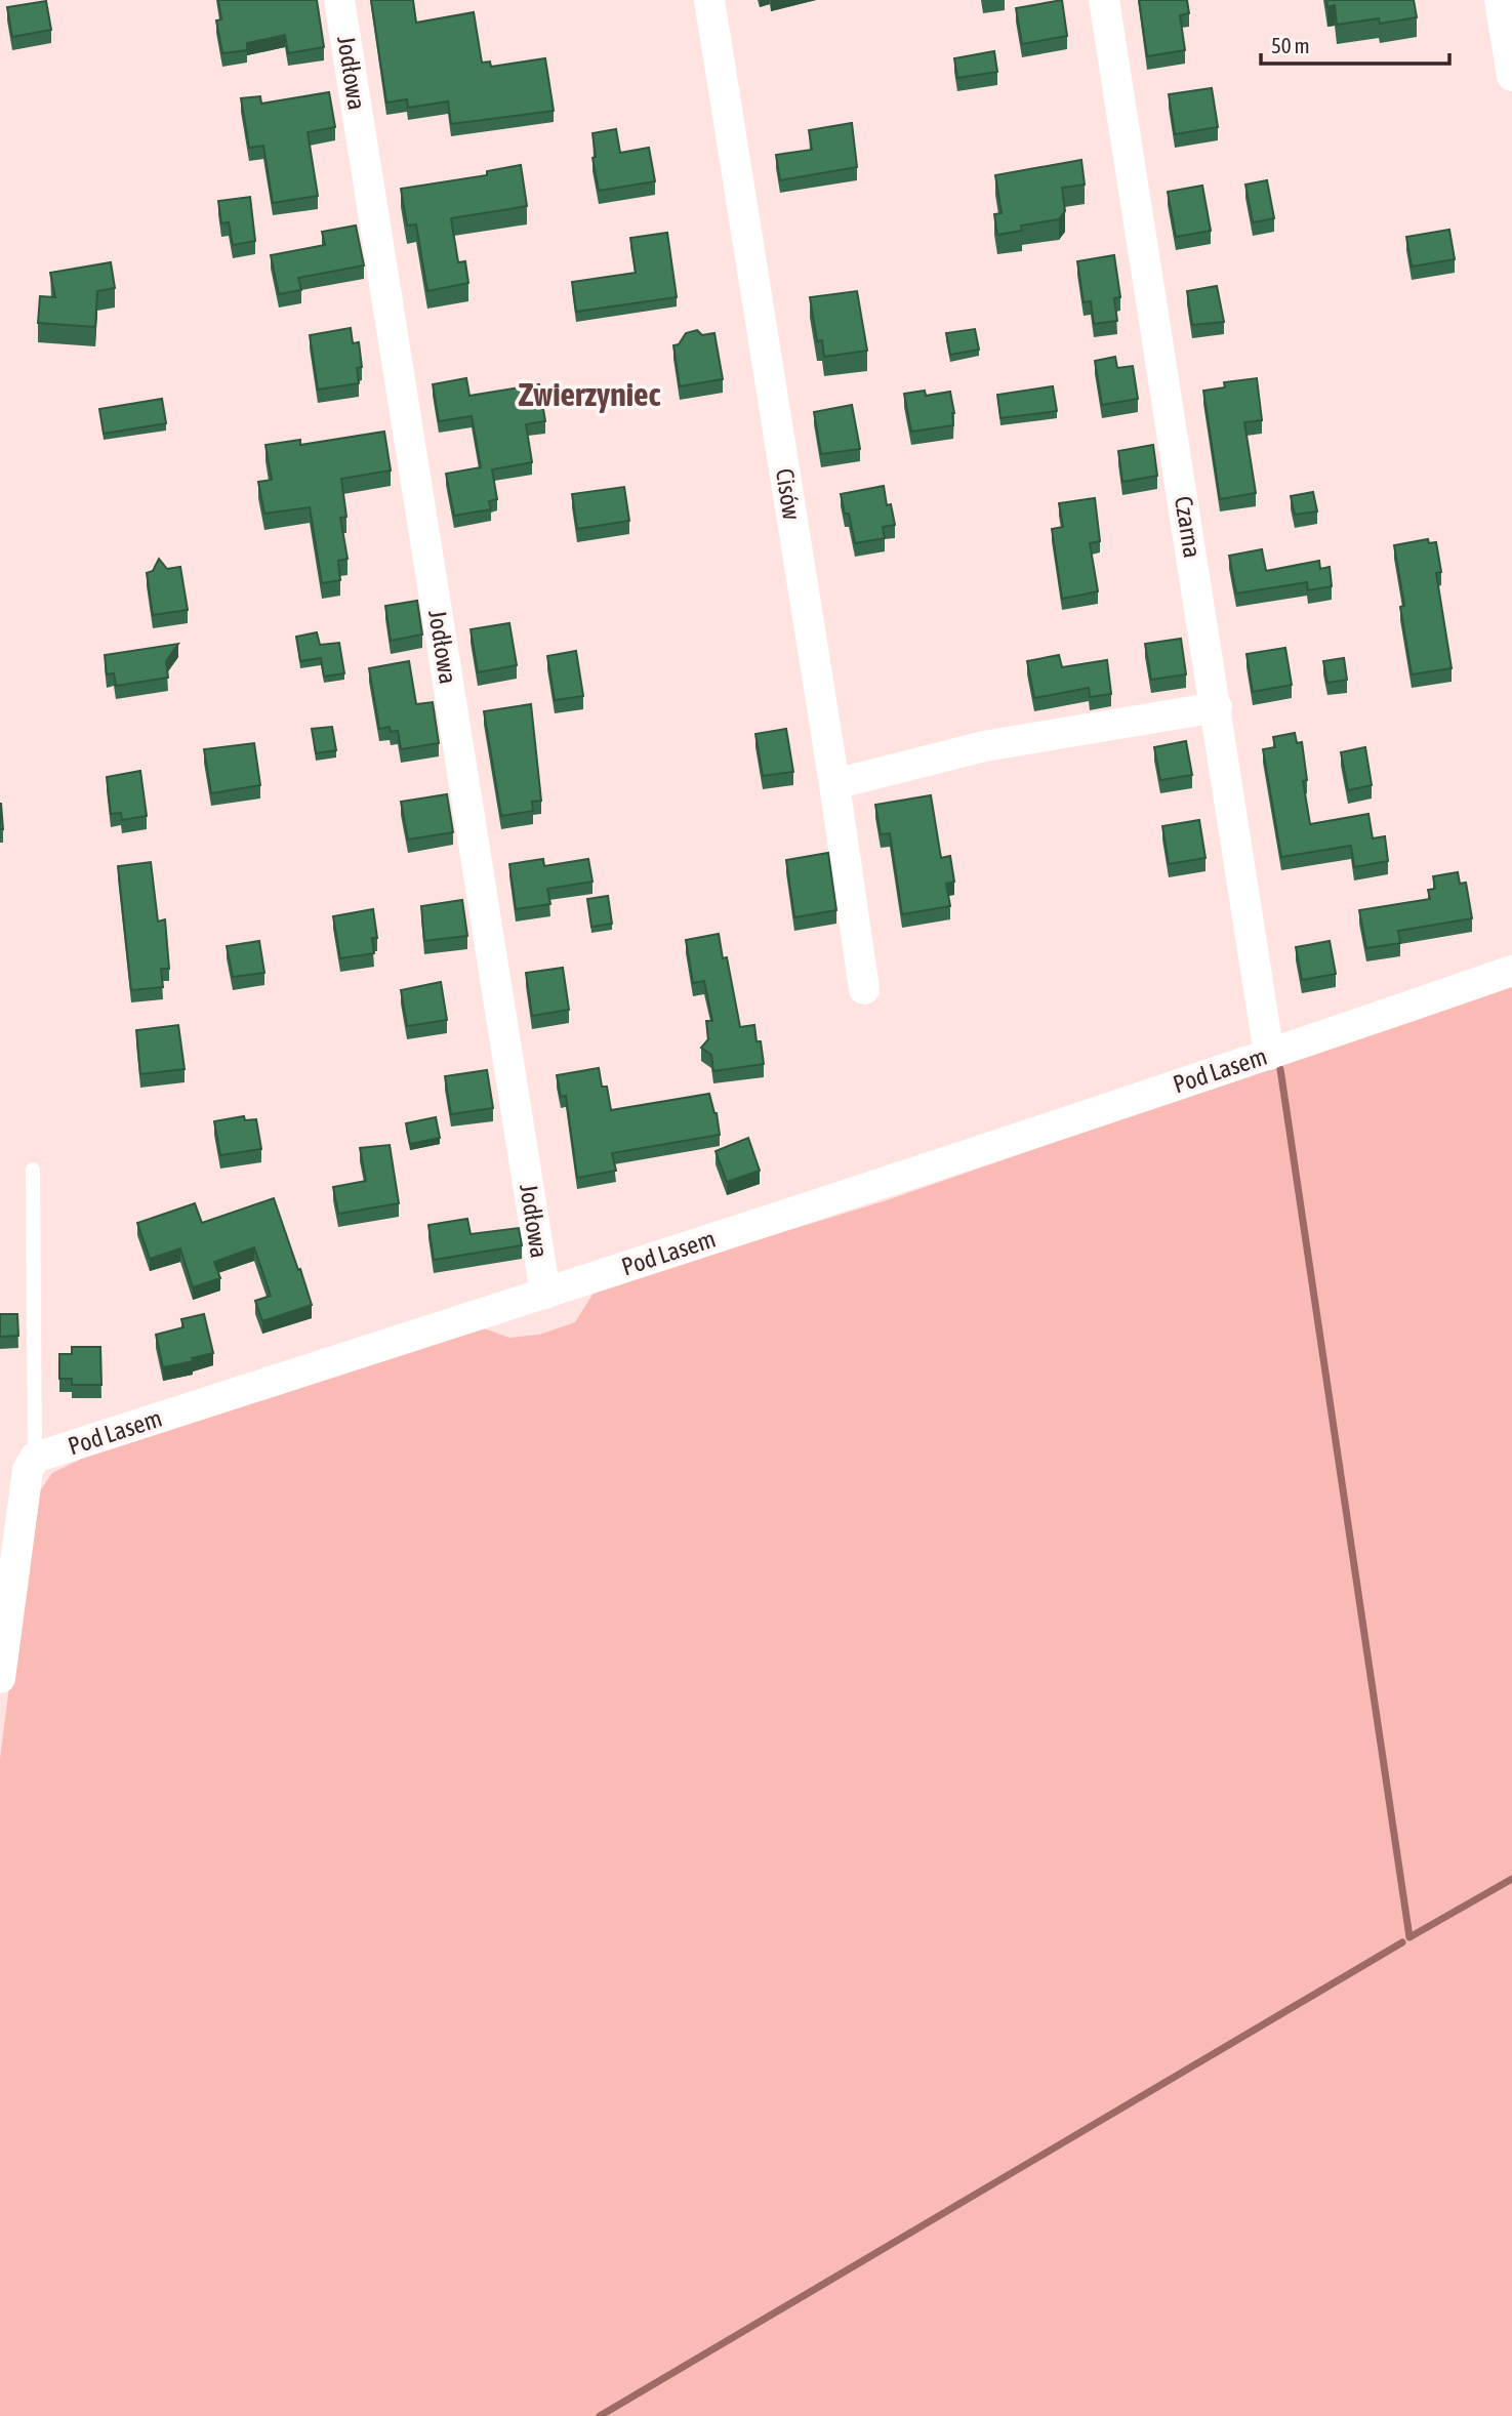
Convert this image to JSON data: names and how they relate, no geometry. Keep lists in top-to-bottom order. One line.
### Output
{"streets":{"street":["Jodłowa","Cisów","Czarna","Pod Lasem"]},"crossings":[["Jodłowa","Pod Lasem"],["Czarna","Pod Lasem"]],"districts":["Zwierzyniec"],"scale_bar":"50 m"}
